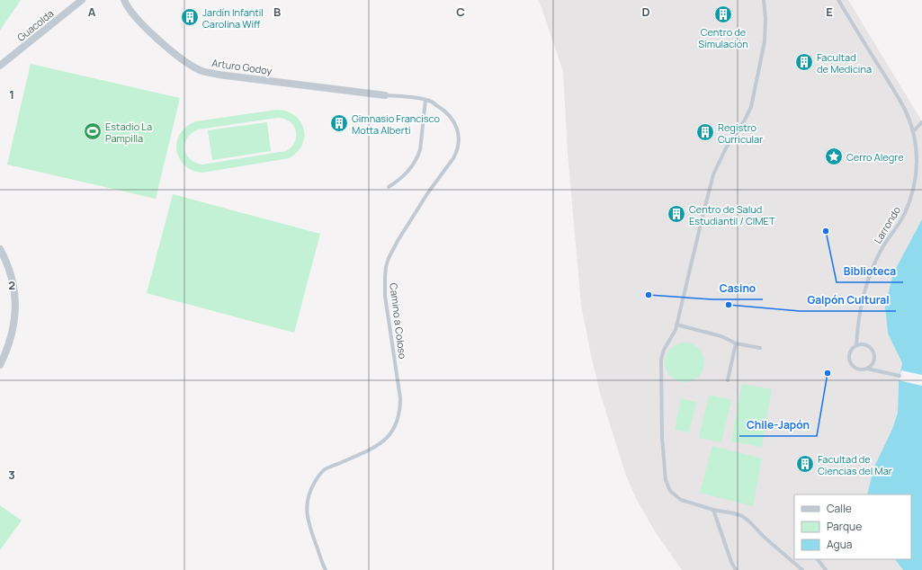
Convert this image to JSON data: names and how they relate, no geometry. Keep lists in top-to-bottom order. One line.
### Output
{"streets":{"street":["Guacolda","Arturo Godoy"],"lane":["Larrondo","Camino a Coloso"]},"crossings":[["Arturo Godoy","Camino a Coloso"]],"places":{"building":["Centro de Simulación","Jardín Infantil Carolina Wiff","Facultad de Medicina","Gimnasio Francisco Motta Alberti","Registro Curricular","Centro de Salud Estudiantil / CIMET","Facultad de Ciencias del Mar"],"sports":["Estadio La Pampilla"],"place":["Cerro Alegre"],"other":["Biblioteca","Casino","Galpón Cultural","Chile-Japón"]},"legend":["Calle","Parque","Agua"],"grid":{"columns":["A","B","C","D","E"],"rows":["1","2","3"]}}
